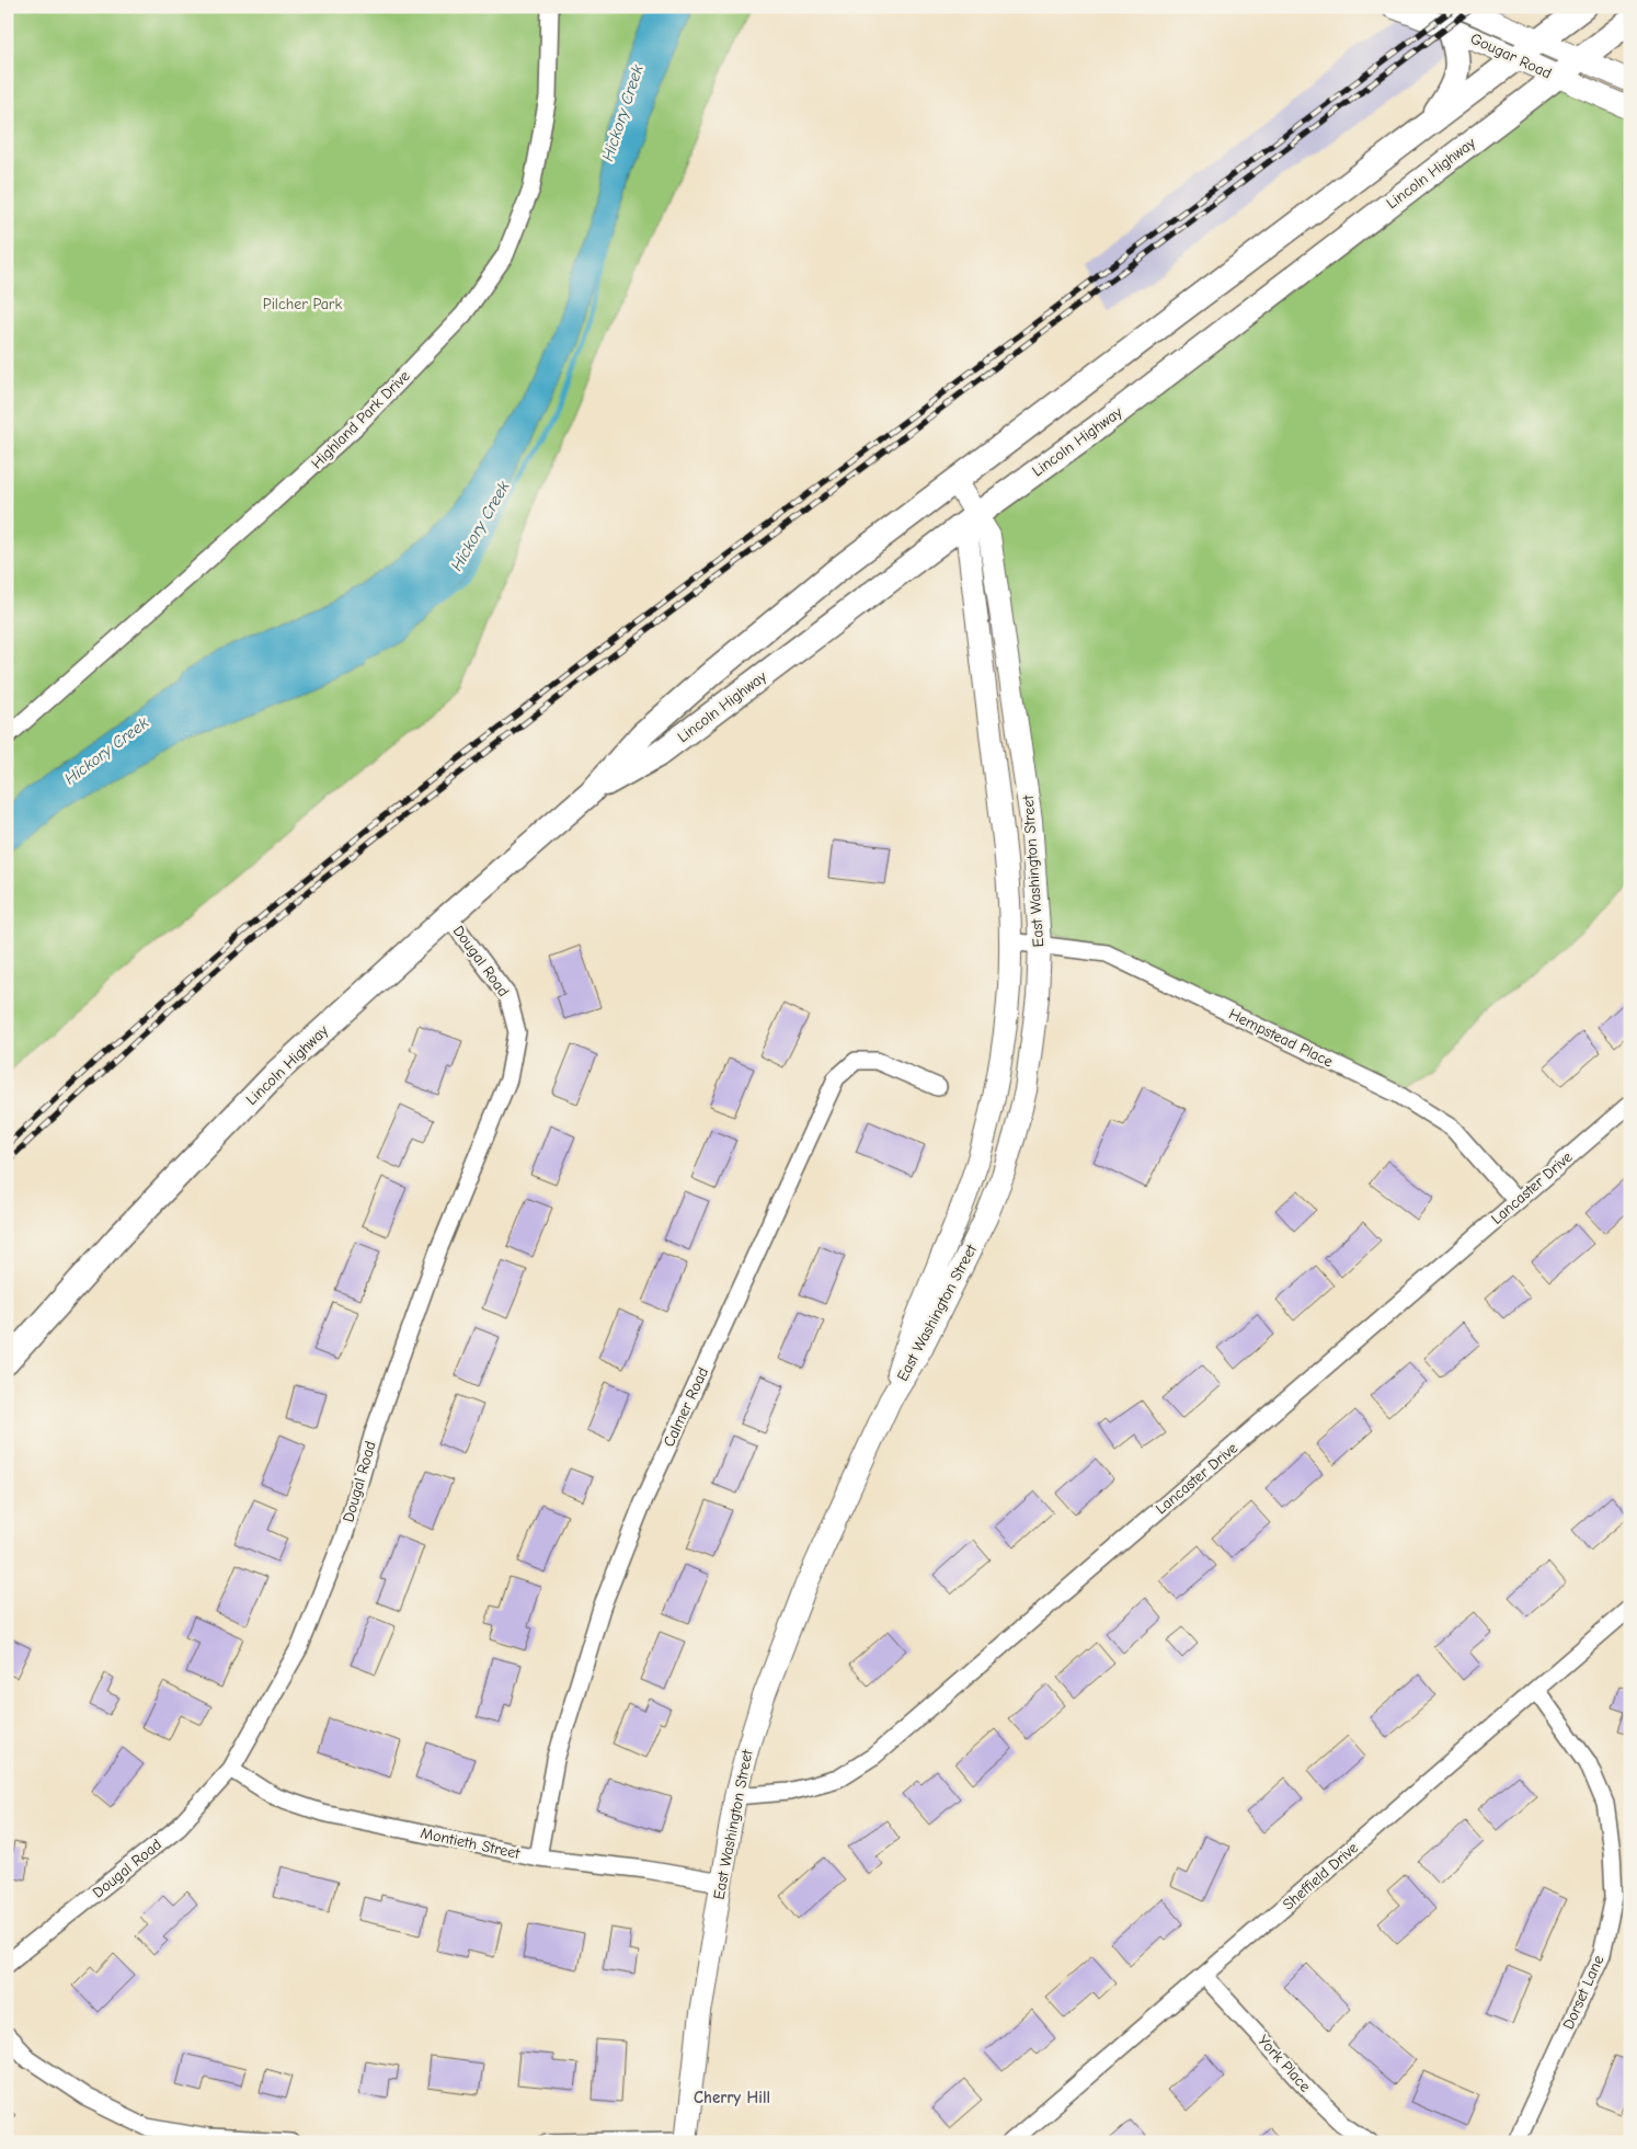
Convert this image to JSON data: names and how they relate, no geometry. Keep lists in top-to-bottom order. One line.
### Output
{"streets":{"main road":["Lincoln Highway"],"street":["Gougar Road","Highland Park Drive","East Washington Street","Dougal Road","Hempstead Place","Lancaster Drive","Calmer Road","Montieth Street","Sheffield Drive","Dorset Lane","York Place"]},"crossings":[["Gougar Road","Lincoln Highway"],["Lincoln Highway","East Washington Street"],["Lincoln Highway","Dougal Road"],["East Washington Street","Hempstead Place"],["East Washington Street","Lancaster Drive"],["East Washington Street","Montieth Street"],["Dougal Road","Montieth Street"],["Hempstead Place","Lancaster Drive"],["Calmer Road","Montieth Street"],["Sheffield Drive","Dorset Lane"],["Sheffield Drive","York Place"]],"districts":["Cherry Hill"],"water":["Hickory Creek"],"parks":["Pilcher Park"]}
